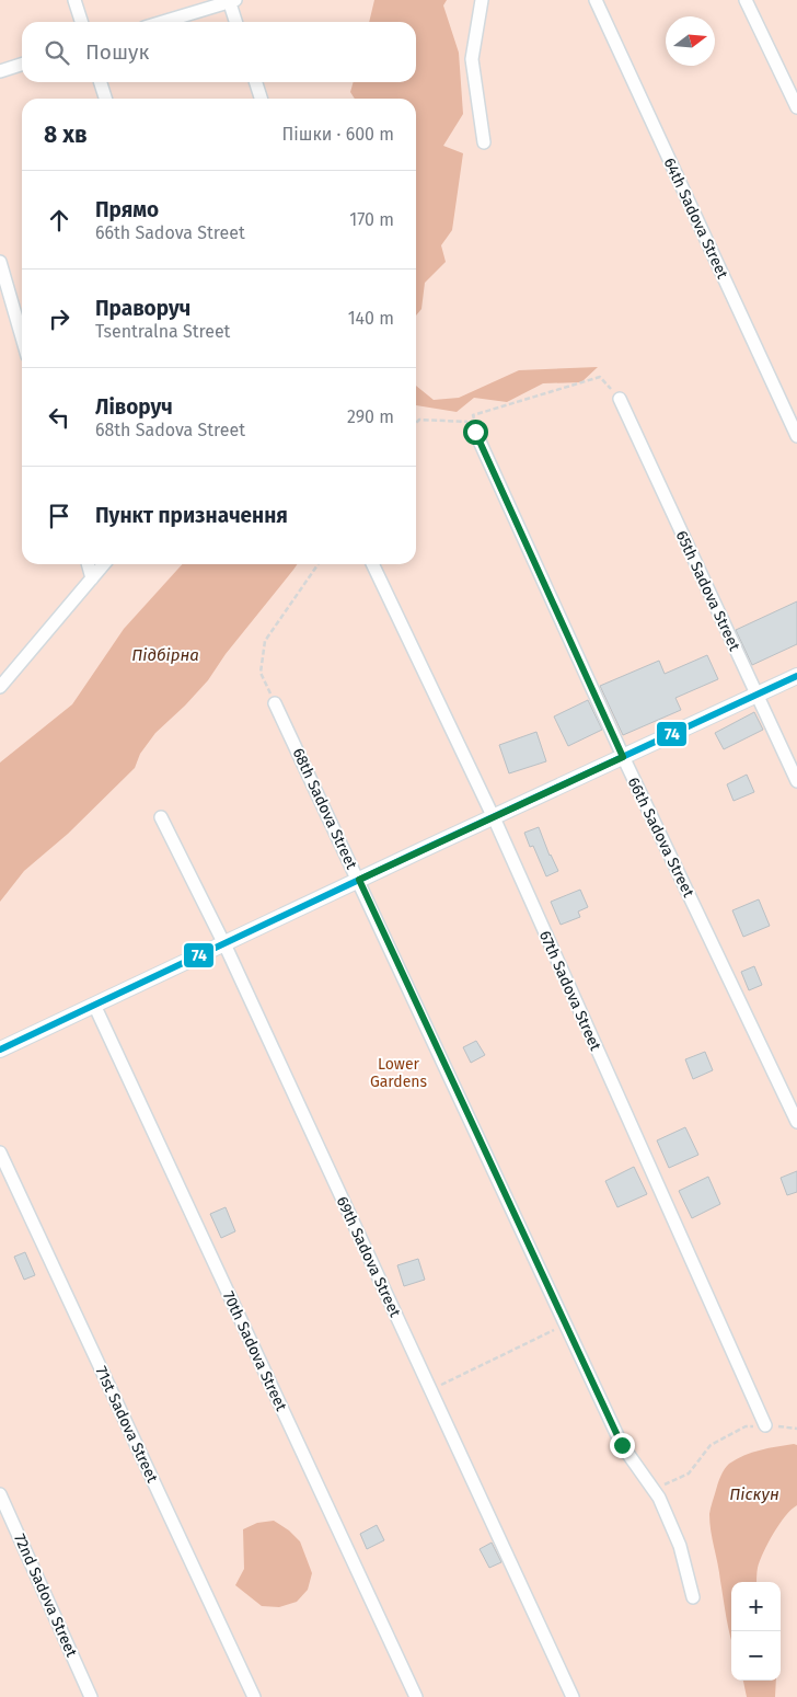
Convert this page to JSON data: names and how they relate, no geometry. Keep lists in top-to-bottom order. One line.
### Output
{"streets":{"street":["64th Sadova Street","65th Sadova Street","68th Sadova Street","66th Sadova Street","67th Sadova Street","69th Sadova Street","70th Sadova Street","71st Sadova Street","72nd Sadova Street"]},"water":["Підбірна","Піскун"],"parks":["Lower Gardens"],"lines":["transit line 74"],"north":"right","page":{"search":"Пошук","heading":["8 хв","Пішки · 600 m"],"list":[["Прямо","66th Sadova Street","170 m"],["Праворуч","Tsentralna Street","140 m"],["Ліворуч","68th Sadova Street","290 m"],"Пункт призначення"],"map_buttons":["+","−"]}}
